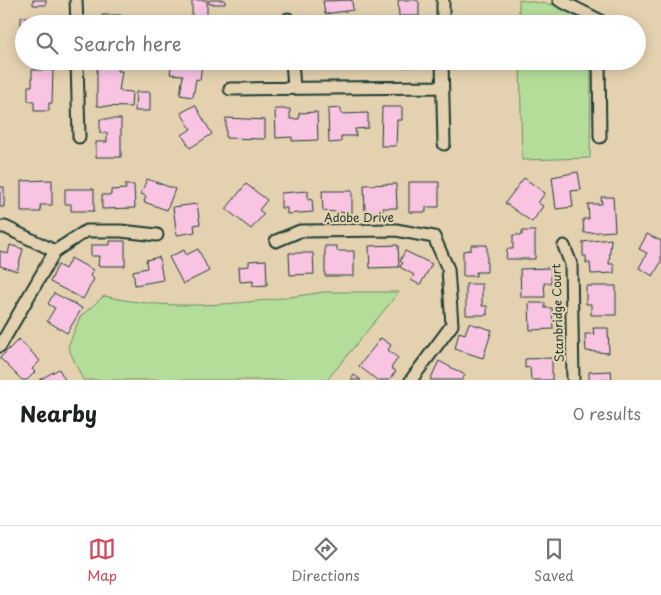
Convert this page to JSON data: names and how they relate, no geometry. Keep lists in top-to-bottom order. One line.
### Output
{"streets":{"street":["Adobe Drive","Stanbridge Court"]},"page":{"search":"Search here","heading":["Nearby","0 results"],"nav":["Map","Directions","Saved"]}}
